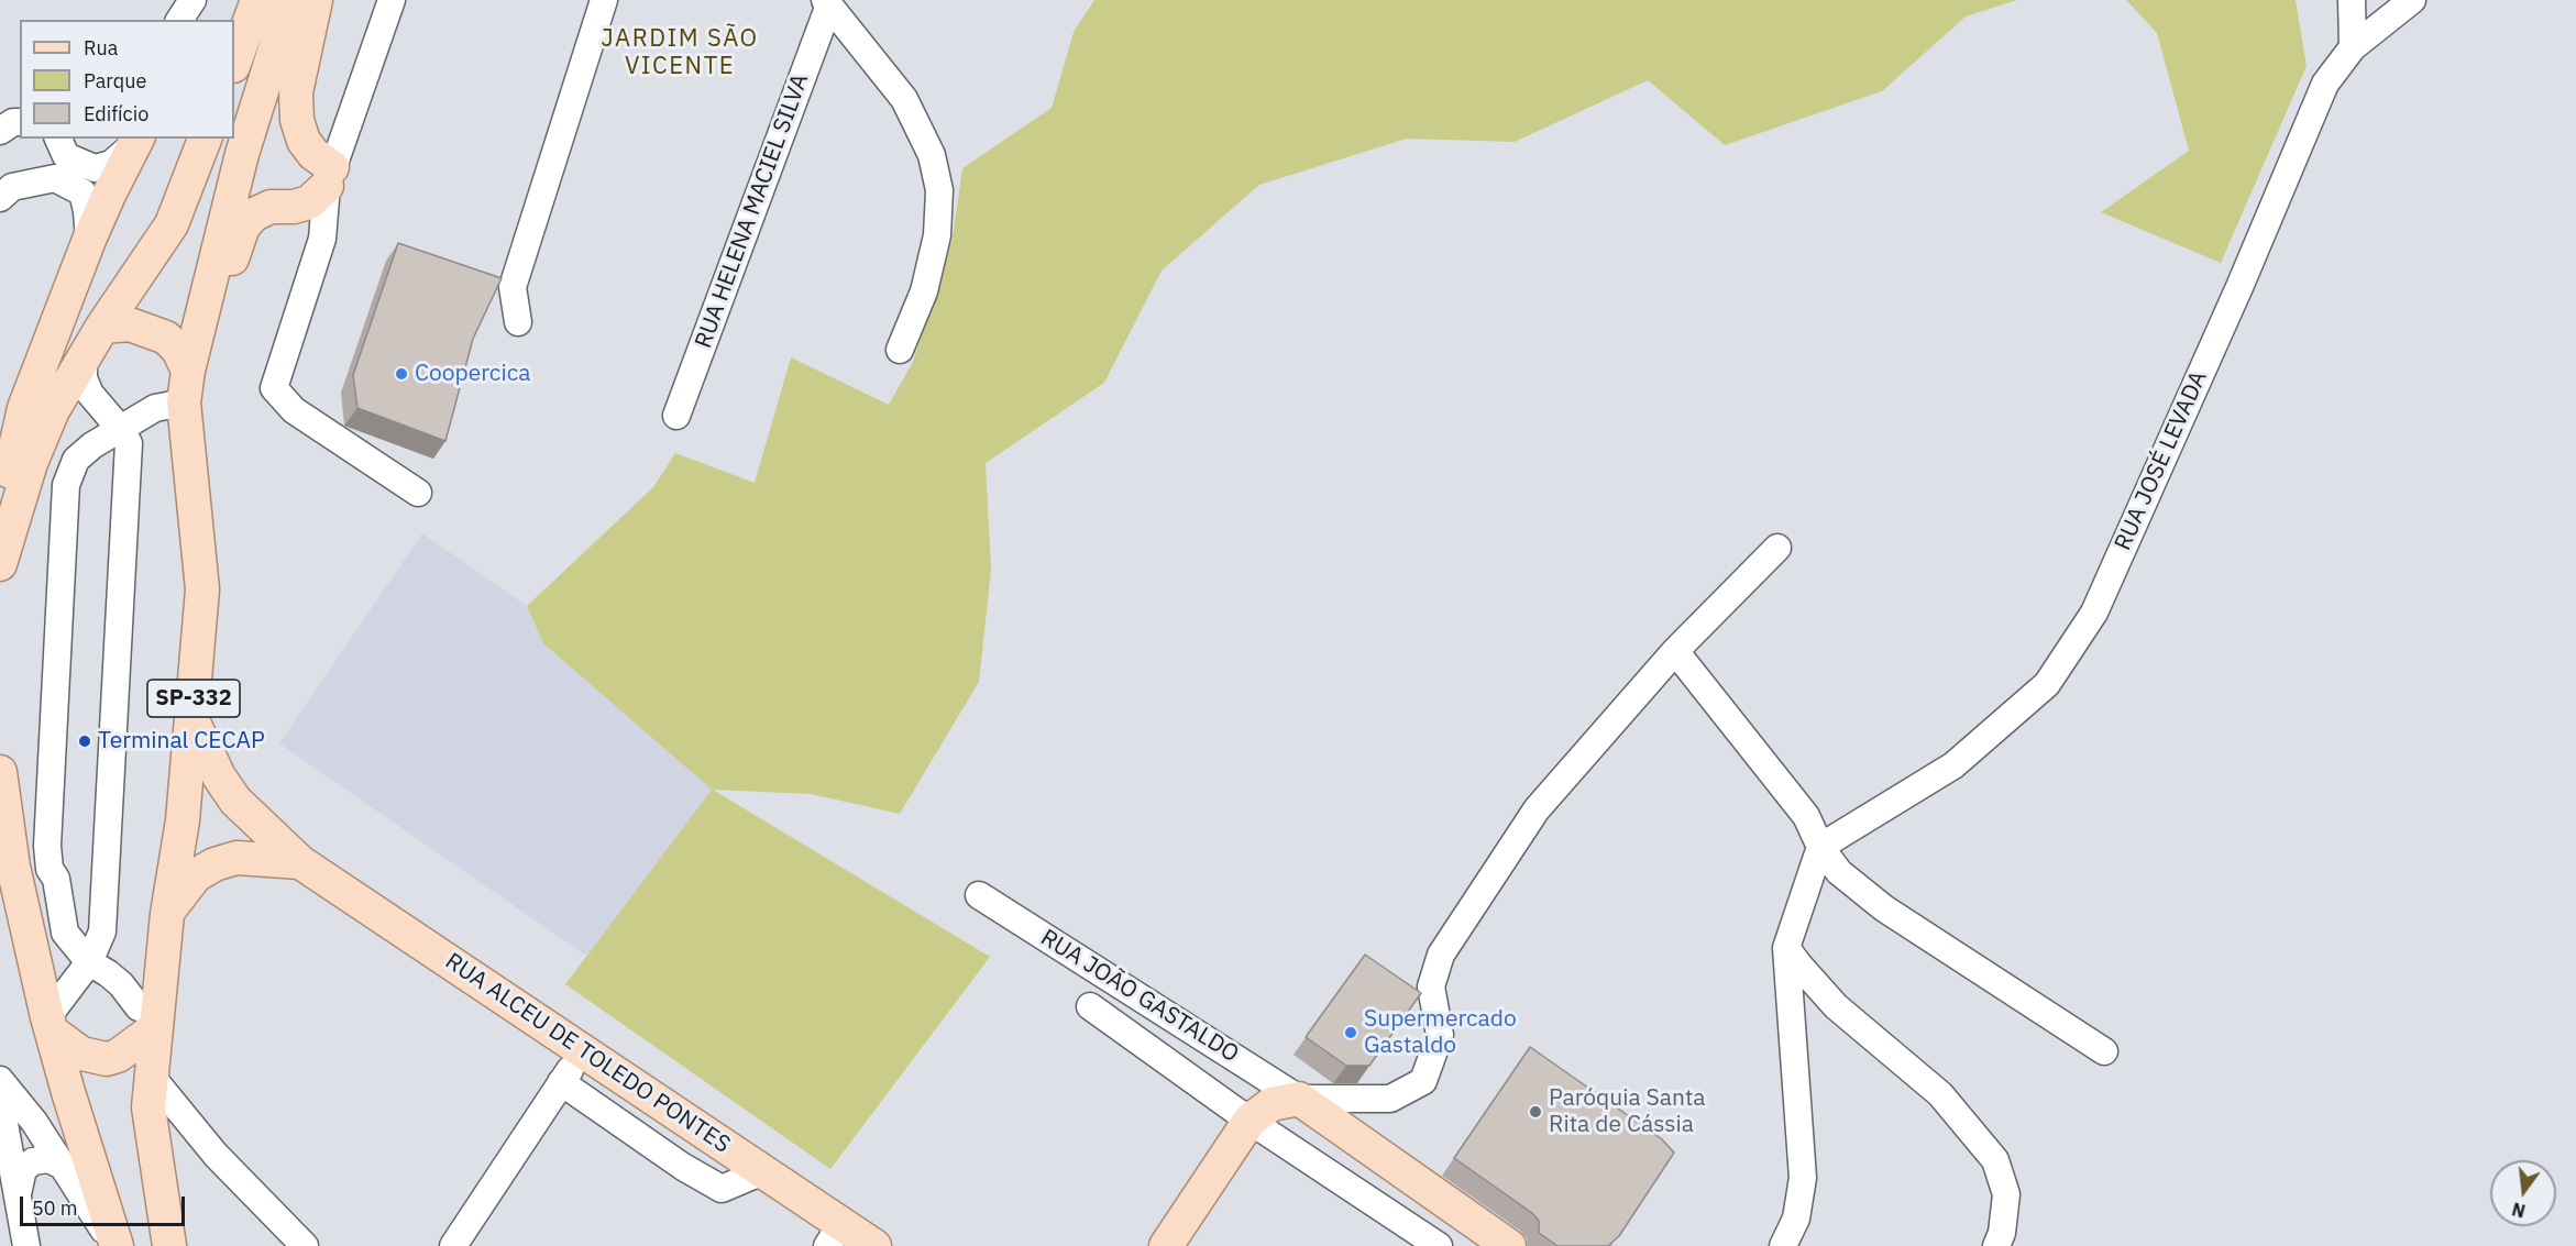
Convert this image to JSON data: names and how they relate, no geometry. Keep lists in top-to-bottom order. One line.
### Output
{"streets":{"main road":["SP-332","RUA ALCEU DE TOLEDO PONTES"],"street":["RUA HELENA MACIEL SILVA","RUA JOSÉ LEVADA","RUA JOÃO GASTALDO"]},"crossings":[["SP-332","RUA ALCEU DE TOLEDO PONTES"]],"districts":["JARDIM SÃO VICENTE"],"places":["Coopercica","Terminal CECAP","Supermercado Gastaldo","Paróquia Santa Rita de Cássia"],"legend":["Rua","Parque","Edifício"],"scale_bar":"50 m","north":"bottom"}
